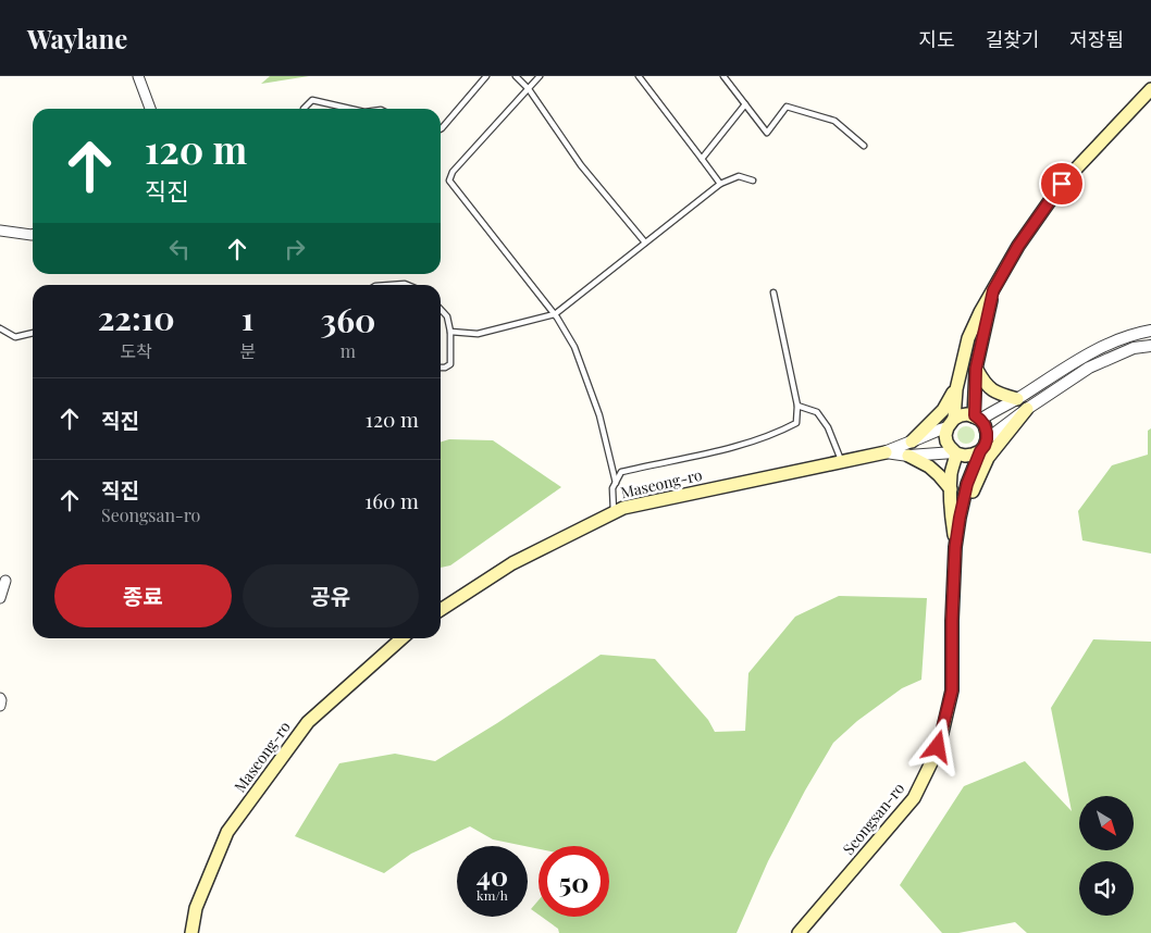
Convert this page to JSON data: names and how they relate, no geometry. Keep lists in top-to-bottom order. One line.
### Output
{"streets":{"main road":["Maseong-ro","Seongsan-ro"]},"north":"bottom right","page":{"header":"Waylane","nav":["지도","길찾기","저장됨"],"turn":["120 m","직진"],"eta":["22:10","도착","1","분","360","m"],"list":[{"name":"직진","value":"120 m"},{"name":"직진","note":"Seongsan-ro","value":"160 m"}],"buttons":["종료","공유"],"speed":"40 km/h","limit":"50"}}
